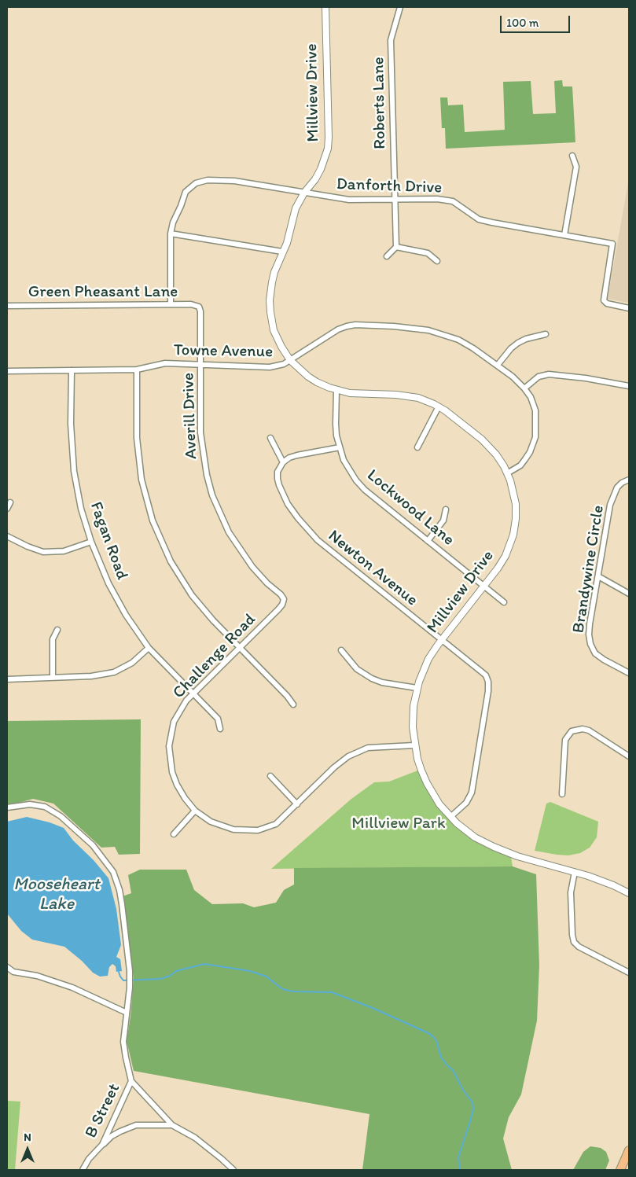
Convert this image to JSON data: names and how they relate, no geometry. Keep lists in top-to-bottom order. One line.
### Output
{"streets":{"street":["Millview Drive","Roberts Lane","Danforth Drive","Green Pheasant Lane","Towne Avenue","Averill Drive","Lockwood Lane","Fagan Road","Newton Avenue","Brandywine Circle","Challenge Road","B Street"]},"crossings":[["Millview Drive","Danforth Drive"],["Millview Drive","Towne Avenue"],["Millview Drive","Lockwood Lane"],["Millview Drive","Newton Avenue"],["Millview Drive","Challenge Road"],["Roberts Lane","Danforth Drive"],["Green Pheasant Lane","Averill Drive"],["Towne Avenue","Averill Drive"],["Towne Avenue","Fagan Road"],["Averill Drive","Challenge Road"],["Fagan Road","Challenge Road"]],"water":["Mooseheart Lake"],"parks":["Millview Park"],"scale_bar":"100 m","north":"top"}
